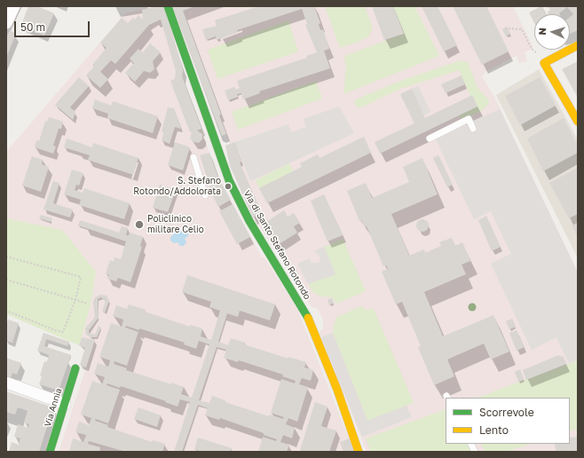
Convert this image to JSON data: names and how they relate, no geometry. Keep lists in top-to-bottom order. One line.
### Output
{"streets":{"street":["Via di Santo Stefano Rotondo","Via Annia"]},"places":["S. Stefano Rotondo/Addolorata","Policlinico militare Celio"],"legend":["Scorrevole","Lento"],"scale_bar":"50 m","north":"left"}
